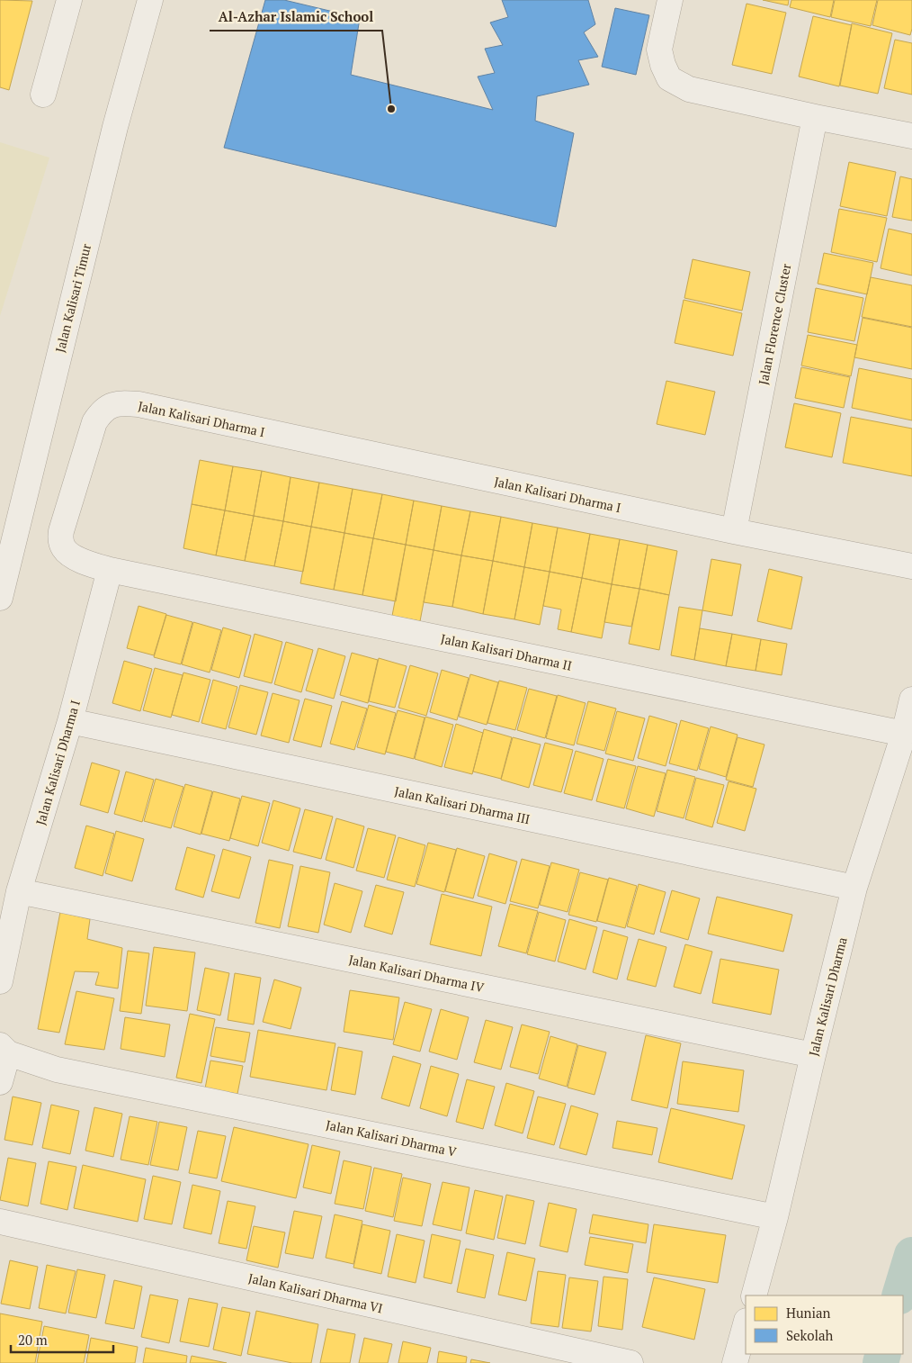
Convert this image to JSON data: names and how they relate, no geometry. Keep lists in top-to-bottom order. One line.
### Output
{"streets":{"street":["Jalan Kalisari Timur","Jalan Florence Cluster","Jalan Kalisari Dharma I","Jalan Kalisari Dharma II","Jalan Kalisari Dharma III","Jalan Kalisari Dharma IV","Jalan Kalisari Dharma","Jalan Kalisari Dharma V","Jalan Kalisari Dharma VI"]},"crossings":[["Jalan Florence Cluster","Jalan Kalisari Dharma I"],["Jalan Kalisari Dharma I","Jalan Kalisari Dharma II"],["Jalan Kalisari Dharma I","Jalan Kalisari Dharma III"],["Jalan Kalisari Dharma I","Jalan Kalisari Dharma IV"],["Jalan Kalisari Dharma II","Jalan Kalisari Dharma"],["Jalan Kalisari Dharma III","Jalan Kalisari Dharma"],["Jalan Kalisari Dharma IV","Jalan Kalisari Dharma"],["Jalan Kalisari Dharma","Jalan Kalisari Dharma V"]],"places":["Al-Azhar Islamic School"],"legend":["Hunian","Sekolah"],"scale_bar":"20 m"}
